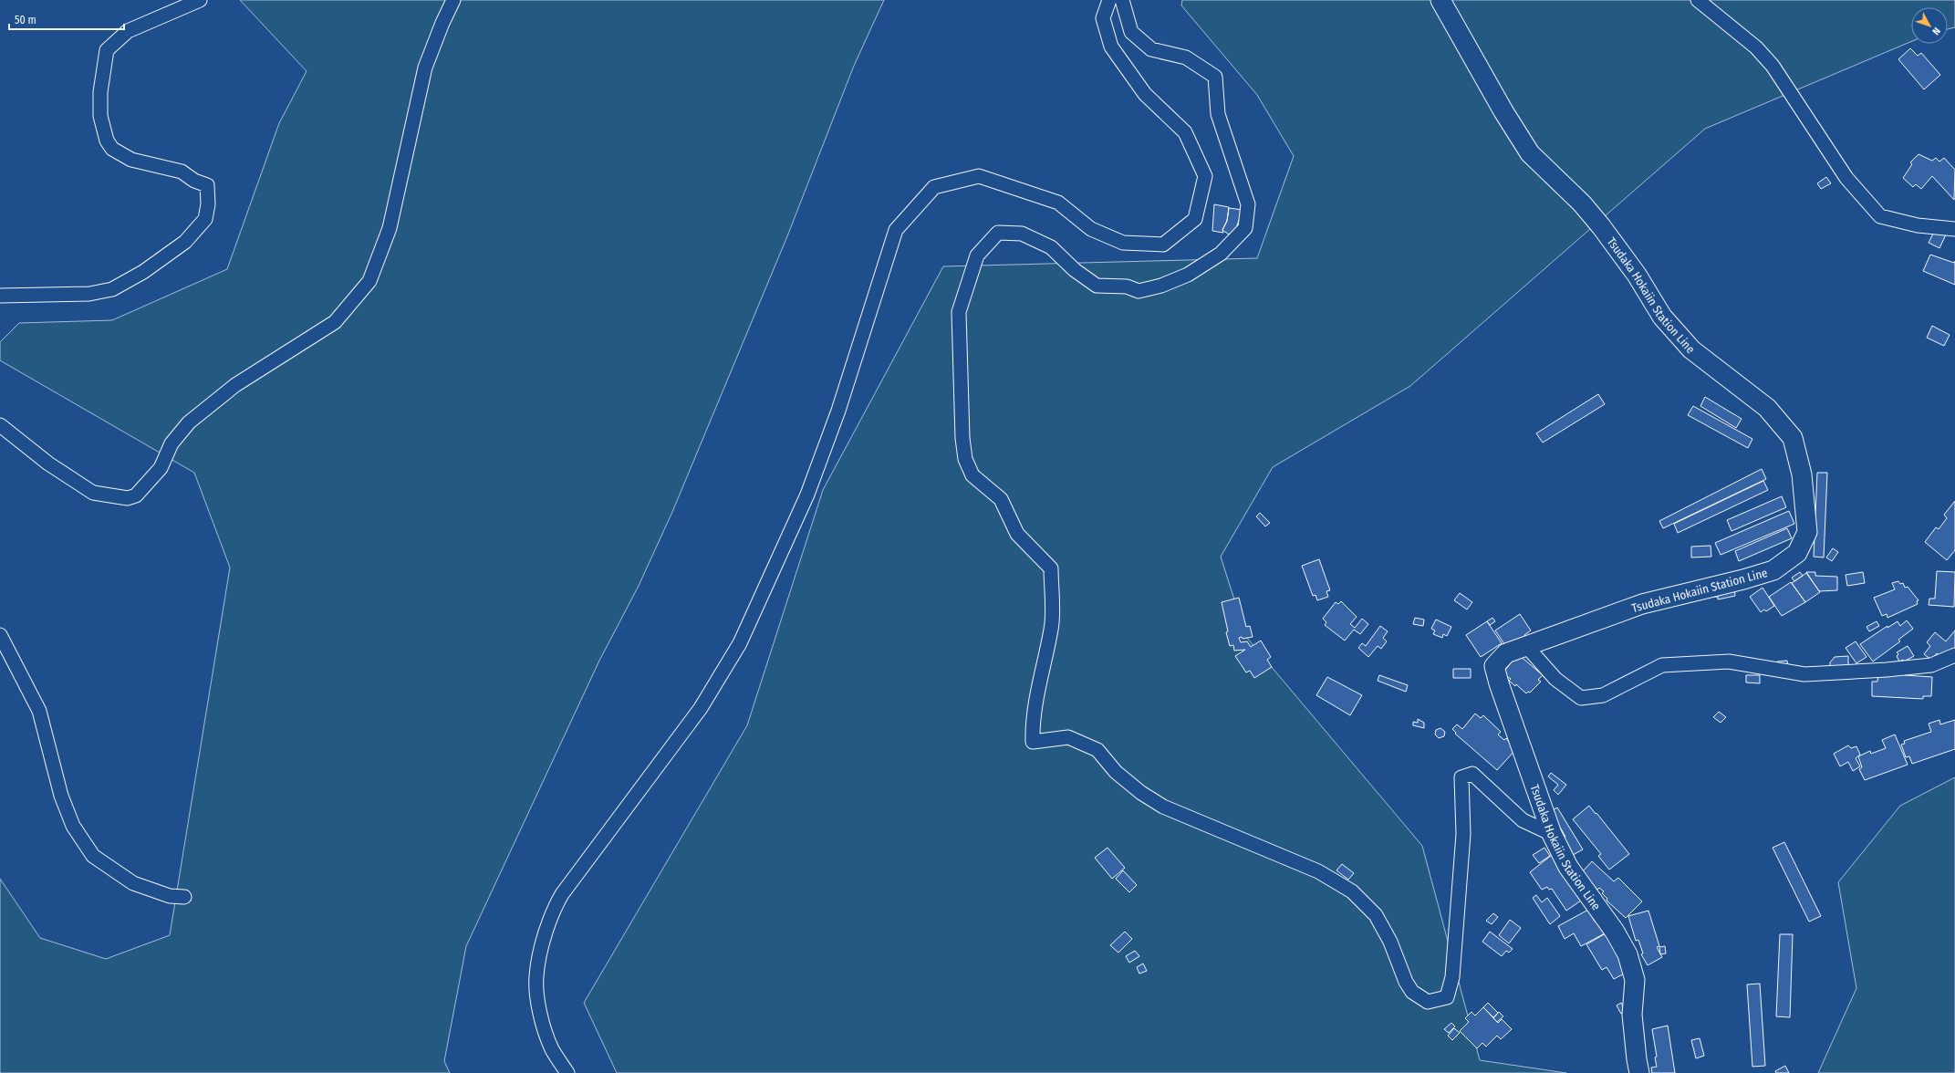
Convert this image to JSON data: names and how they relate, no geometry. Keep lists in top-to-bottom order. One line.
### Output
{"streets":{"main road":["Tsudaka Hokaiin Station Line"]},"scale_bar":"50 m","north":"bottom right"}
